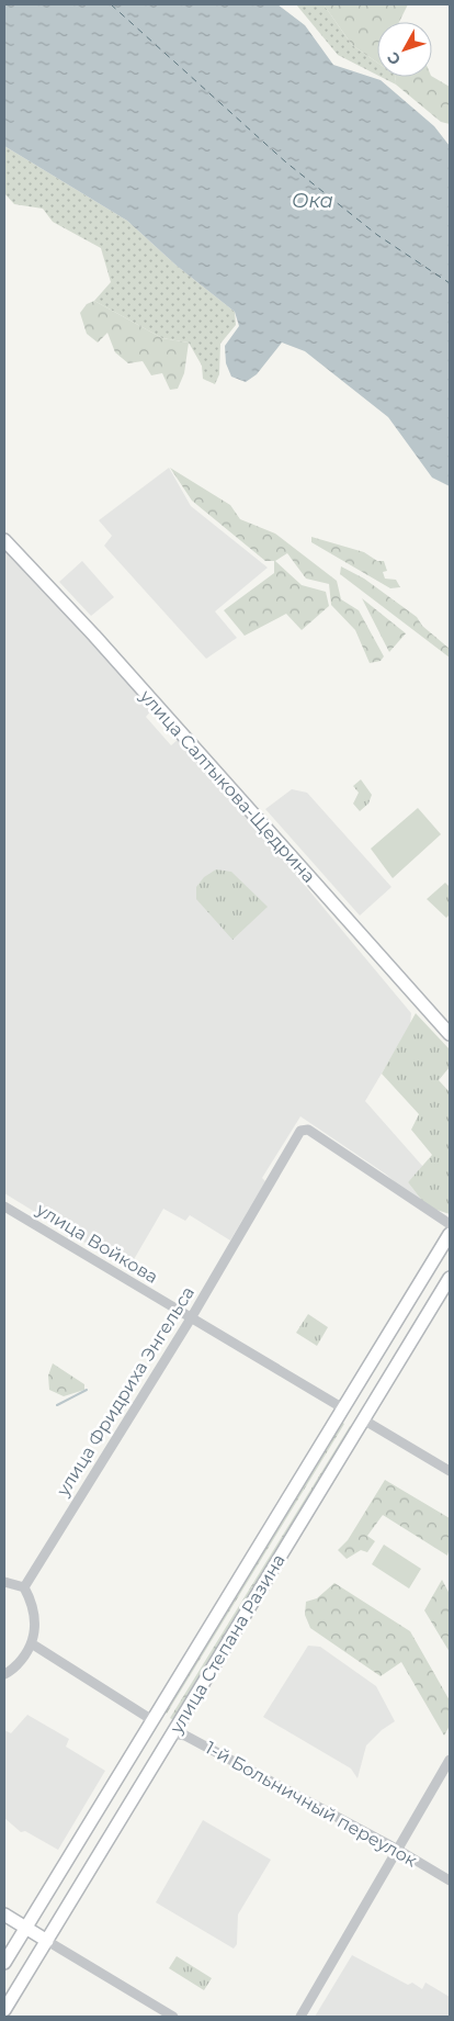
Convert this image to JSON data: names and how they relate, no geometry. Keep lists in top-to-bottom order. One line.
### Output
{"streets":{"main road":["улица Салтыкова-Щедрина","улица Степана Разина","1-й Больничный переулок"],"street":["улица Войкова","улица Фридриха Энгельса"]},"crossings":[["улица Войкова","улица Фридриха Энгельса"],["улица Войкова","улица Степана Разина"],["улица Степана Разина","1-й Больничный переулок"]],"water":["Ока"],"north":"bottom left"}
